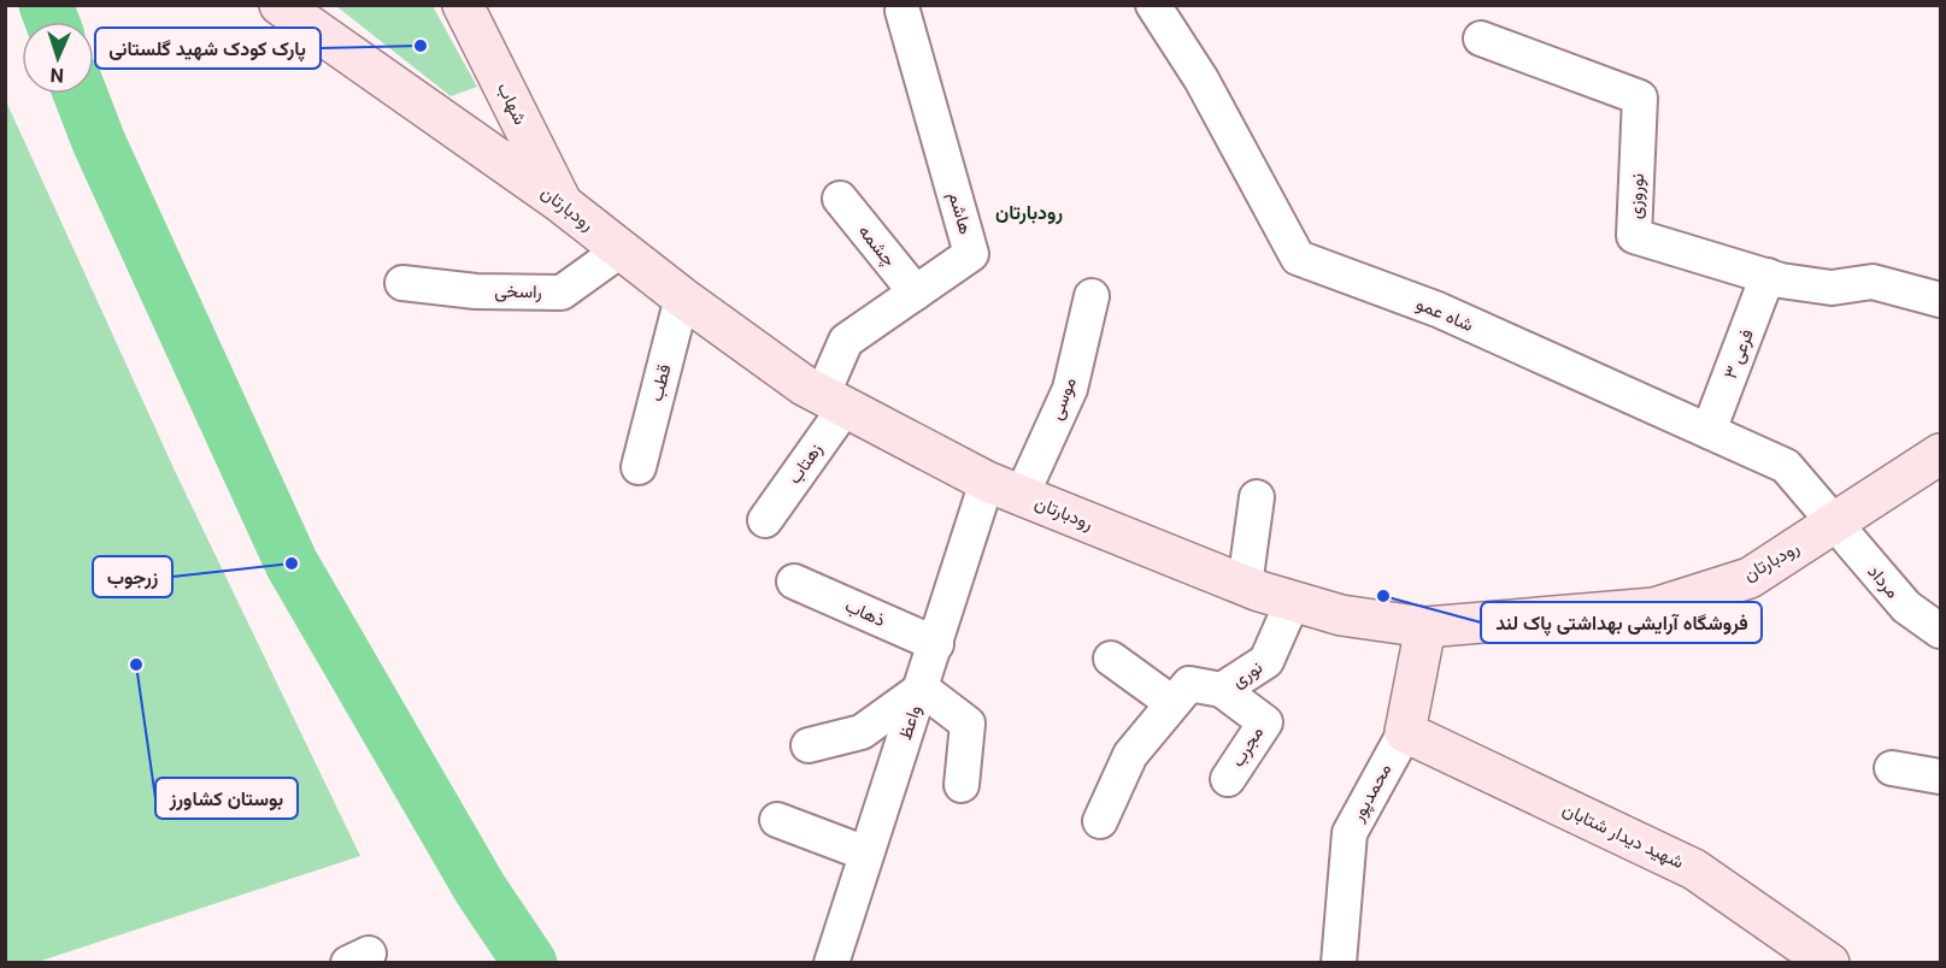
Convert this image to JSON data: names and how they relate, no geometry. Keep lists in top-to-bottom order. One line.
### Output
{"streets":{"street":["شهاب","نوروزی","رودبارتان","هاشم","چشمه","راسخی","شاه عمو","فرعی ۳","قطب","موسی","زهتاب","مرداد","ذهاب","نوری","واعظ","مجرب","محمدپور","شهید دیدار شتابان"]},"crossings":[["شهاب","رودبارتان"],["نوروزی","فرعی ۳"],["رودبارتان","هاشم"],["رودبارتان","راسخی"],["رودبارتان","شاه عمو"],["رودبارتان","قطب"],["رودبارتان","موسی"],["رودبارتان","زهتاب"],["رودبارتان","مرداد"],["رودبارتان","نوری"],["رودبارتان","واعظ"],["رودبارتان","محمدپور"],["هاشم","چشمه"],["هاشم","زهتاب"],["شاه عمو","فرعی ۳"],["شاه عمو","مرداد"],["موسی","واعظ"],["ذهاب","واعظ"],["نوری","مجرب"],["محمدپور","شهید دیدار شتابان"]],"districts":["رودبارتان"],"places":["پارک کودک شهید گلستانی","زرجوب","فروشگاه آرایشی بهداشتی پاک لند","بوستان کشاورز"],"north":"bottom"}
